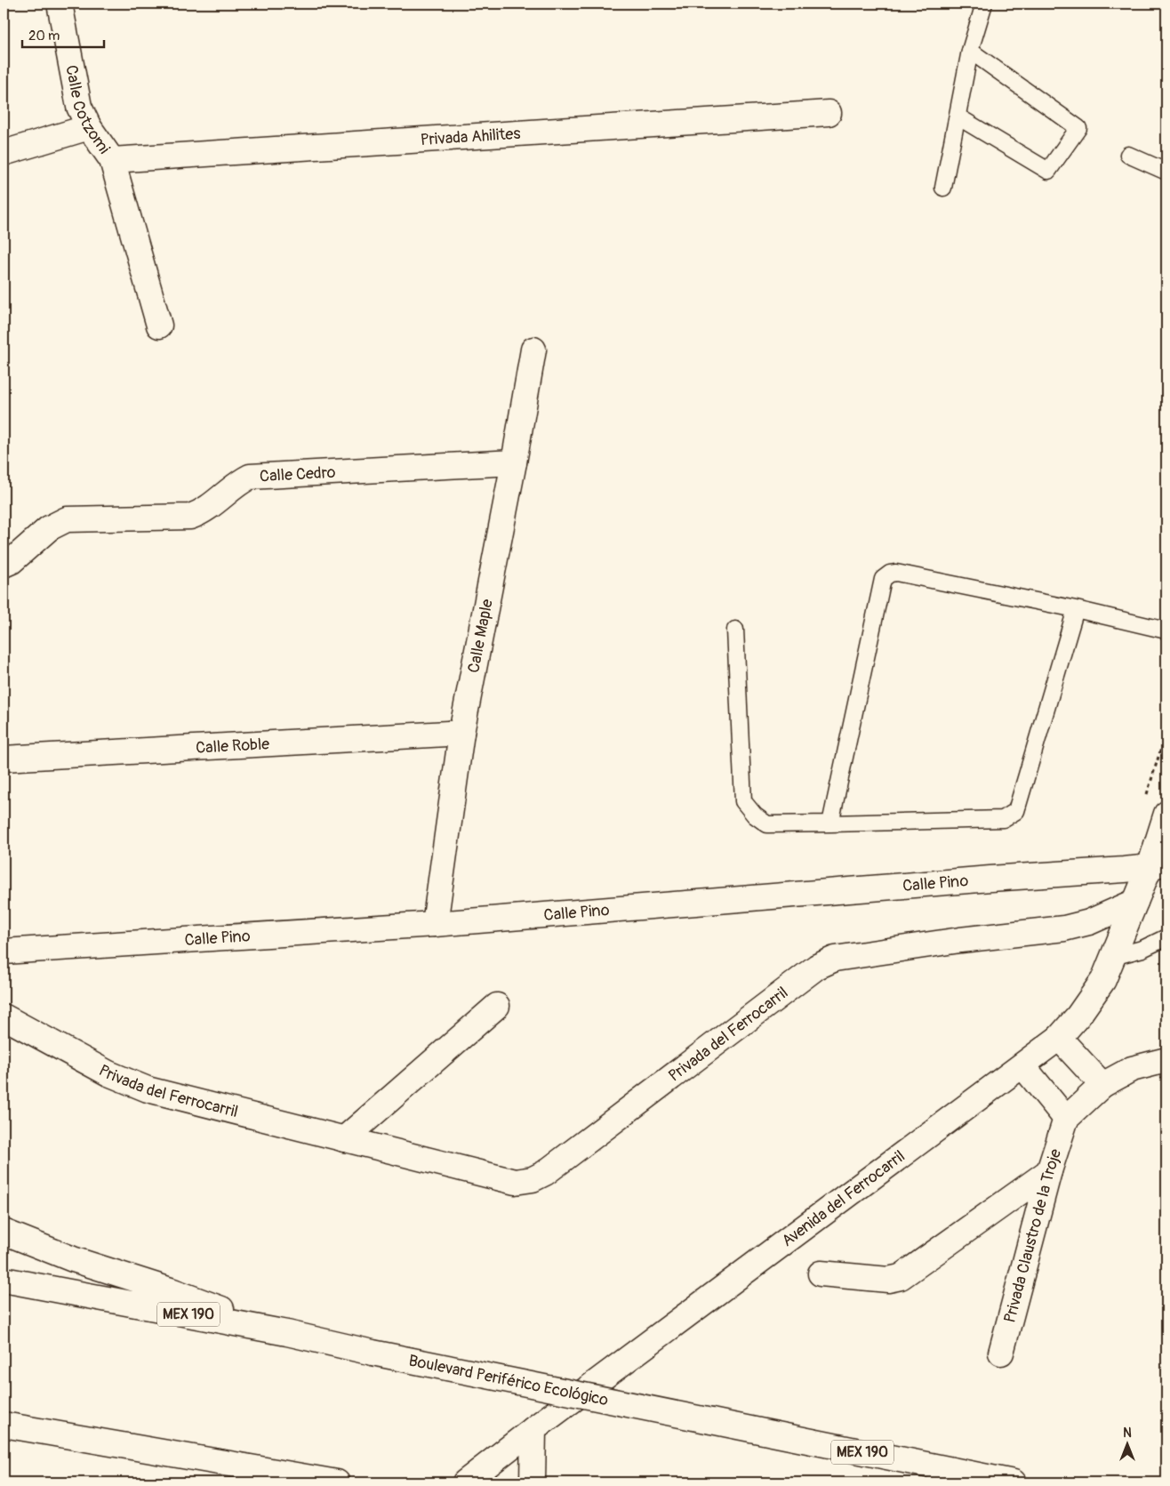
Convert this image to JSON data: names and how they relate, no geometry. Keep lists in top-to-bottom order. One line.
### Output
{"streets":{"main road":["Calle Cotzomi","Privada Ahilites","Calle Cedro","Calle Maple","Calle Roble","Calle Pino","Privada del Ferrocarril","Avenida del Ferrocarril","Privada Claustro de la Troje","MEX 190","Boulevard Periférico Ecológico"]},"crossings":[["Calle Cotzomi","Privada Ahilites"],["Calle Cedro","Calle Maple"],["Calle Maple","Calle Roble"],["Calle Maple","Calle Pino"],["Calle Pino","Avenida del Ferrocarril"],["Privada del Ferrocarril","Avenida del Ferrocarril"]],"scale_bar":"20 m","north":"top"}
